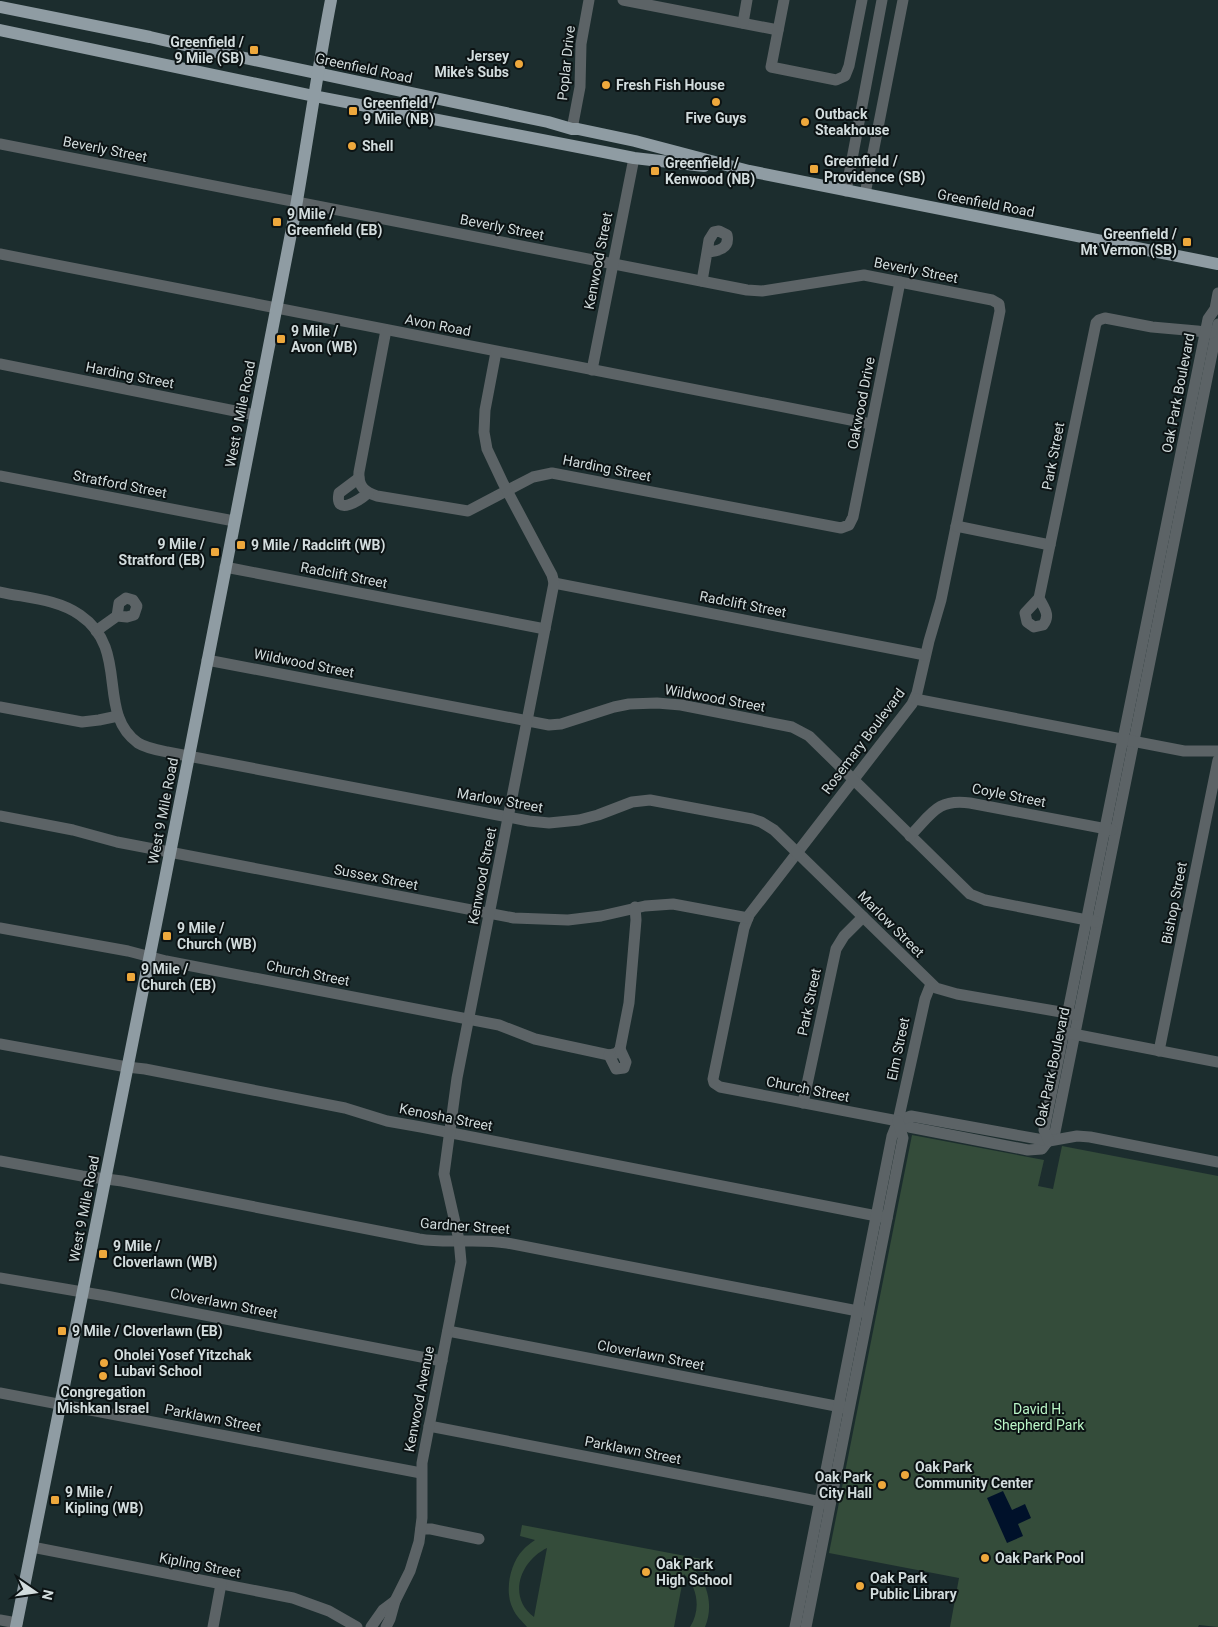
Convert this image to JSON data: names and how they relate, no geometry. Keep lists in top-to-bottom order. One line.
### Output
{"streets":{"main road":["Greenfield Road","West 9 Mile Road"],"street":["Poplar Drive","Beverly Street","Kenwood Street","Avon Road","Harding Street","Oak Park Boulevard","Oakwood Drive","Park Street","Stratford Street","Radclift Street","Wildwood Street","Rosemary Boulevard","Coyle Street","Marlow Street","Sussex Street","Bishop Street","Church Street","Elm Street","Kenosha Street","Gardner Street","Cloverlawn Street","Kenwood Avenue","Parklawn Street","Kipling Street"]},"crossings":[["Poplar Drive","Greenfield Road"],["Greenfield Road","Kenwood Street"],["Greenfield Road","West 9 Mile Road"],["Beverly Street","Kenwood Street"],["Beverly Street","Oakwood Drive"],["Beverly Street","West 9 Mile Road"],["Beverly Street","Rosemary Boulevard"],["Kenwood Street","Avon Road"],["Kenwood Street","Radclift Street"],["Kenwood Street","Wildwood Street"],["Kenwood Street","Marlow Street"],["Kenwood Street","Sussex Street"],["Kenwood Street","Church Street"],["Kenwood Street","Kenosha Street"],["Kenwood Street","Gardner Street"],["Kenwood Street","Cloverlawn Street"],["Kenwood Street","Kenwood Avenue"],["Avon Road","Oakwood Drive"],["Avon Road","West 9 Mile Road"],["Harding Street","Oakwood Drive"],["Harding Street","West 9 Mile Road"],["Oak Park Boulevard","Park Street"],["Oak Park Boulevard","Wildwood Street"],["Oak Park Boulevard","Coyle Street"],["Oak Park Boulevard","Marlow Street"],["Oak Park Boulevard","Church Street"],["West 9 Mile Road","Stratford Street"],["West 9 Mile Road","Radclift Street"],["West 9 Mile Road","Wildwood Street"],["West 9 Mile Road","Marlow Street"],["West 9 Mile Road","Sussex Street"],["West 9 Mile Road","Church Street"],["West 9 Mile Road","Kenosha Street"],["West 9 Mile Road","Gardner Street"],["West 9 Mile Road","Cloverlawn Street"],["West 9 Mile Road","Parklawn Street"],["West 9 Mile Road","Kipling Street"],["Park Street","Marlow Street"],["Park Street","Church Street"],["Radclift Street","Rosemary Boulevard"],["Wildwood Street","Rosemary Boulevard"],["Wildwood Street","Coyle Street"],["Rosemary Boulevard","Marlow Street"],["Rosemary Boulevard","Sussex Street"],["Rosemary Boulevard","Church Street"],["Marlow Street","Elm Street"],["Sussex Street","Church Street"],["Church Street","Elm Street"],["Cloverlawn Street","Kenwood Avenue"],["Kenwood Avenue","Parklawn Street"]],"parks":["David H. Shepherd Park"],"places":{"transit":["Greenfield / 9 Mile (SB)","Greenfield / 9 Mile (NB)","Greenfield / Providence (SB)","Greenfield / Kenwood (NB)","9 Mile / Greenfield (EB)","Greenfield / Mt Vernon (SB)","9 Mile / Avon (WB)","9 Mile / Radclift (WB)","9 Mile / Stratford (EB)","9 Mile / Church (WB)","9 Mile / Church (EB)","9 Mile / Cloverlawn (WB)","9 Mile / Cloverlawn (EB)","9 Mile / Kipling (WB)"],"other":["Jersey Mike's Subs","Fresh Fish House","Five Guys","Outback Steakhouse","Shell","Oholei Yosef Yitzchak Lubavi School","Congregation Mishkan Israel","Oak Park Community Center","Oak Park City Hall","Oak Park Pool","Oak Park High School","Oak Park Public Library"]},"north":"right"}
